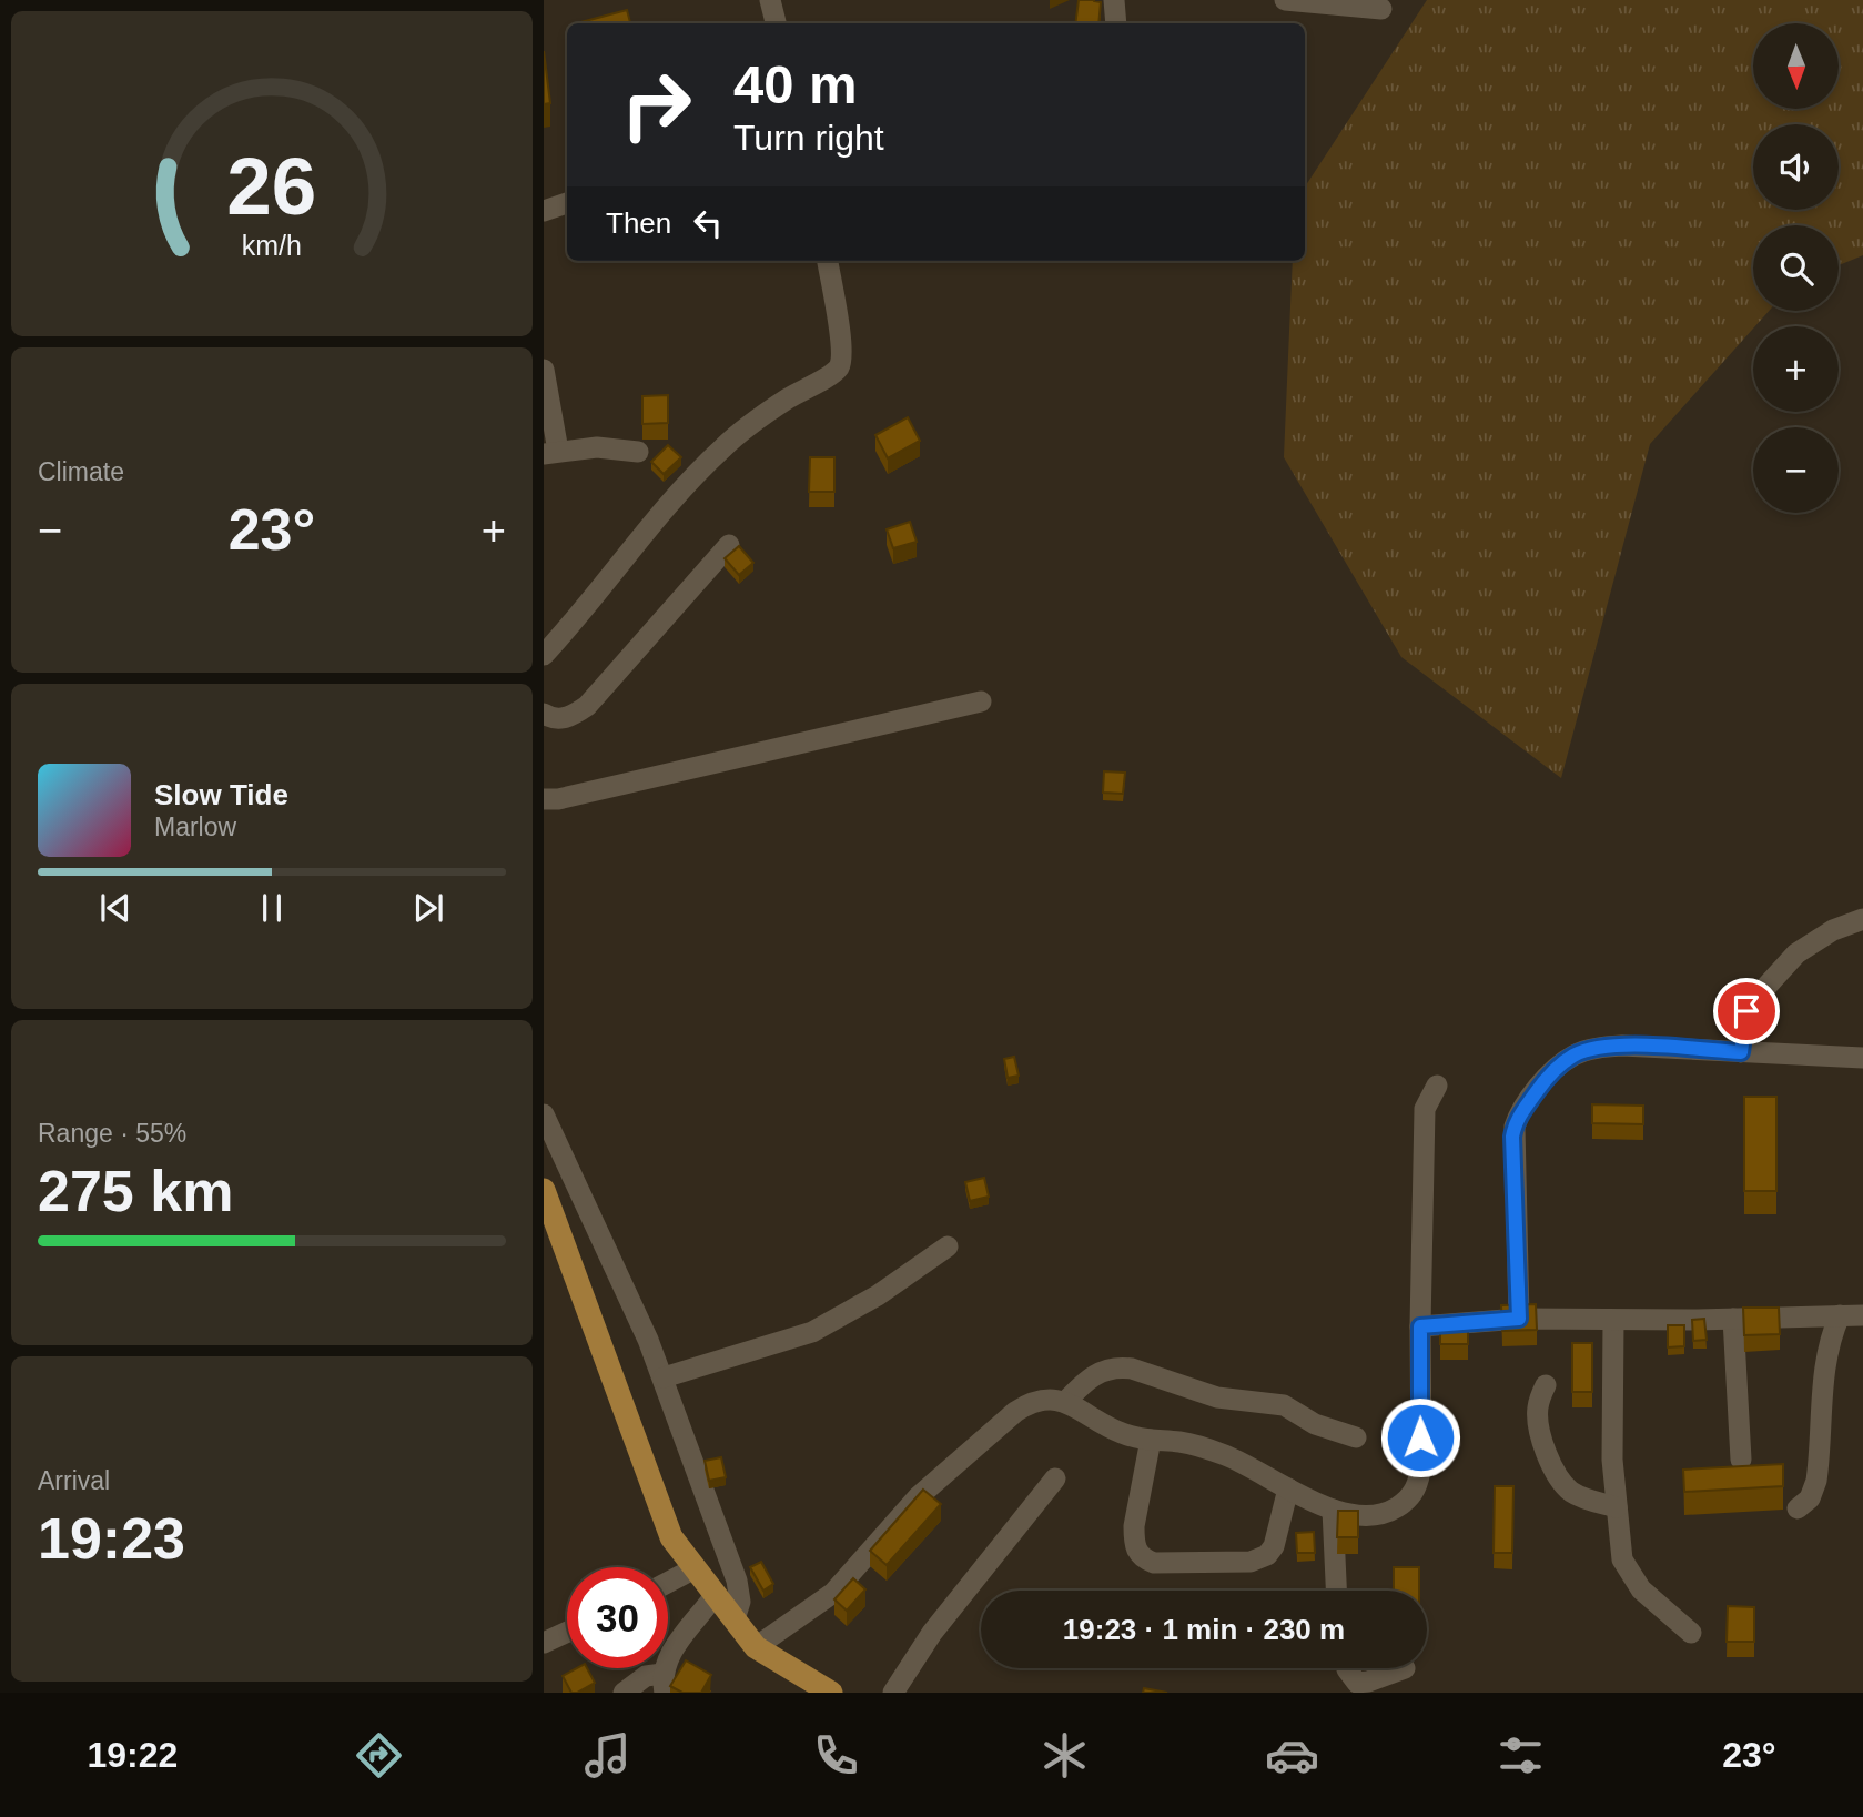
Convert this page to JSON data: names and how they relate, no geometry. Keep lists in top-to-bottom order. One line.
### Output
{"north":"bottom","page":{"map_buttons":["+","−"],"turn":["40 m","Turn right"],"then":"Then","tile":["Climate",["Range · 55%","275 km"],["Arrival","19:23"]],"heat":["−","23°","+"],"song":["Slow Tide","Marlow"],"limit":"30","trip":"19:23 · 1 min · 230 m","tabs":["19:22","23°"],"gauge":["26","km/h"]}}
